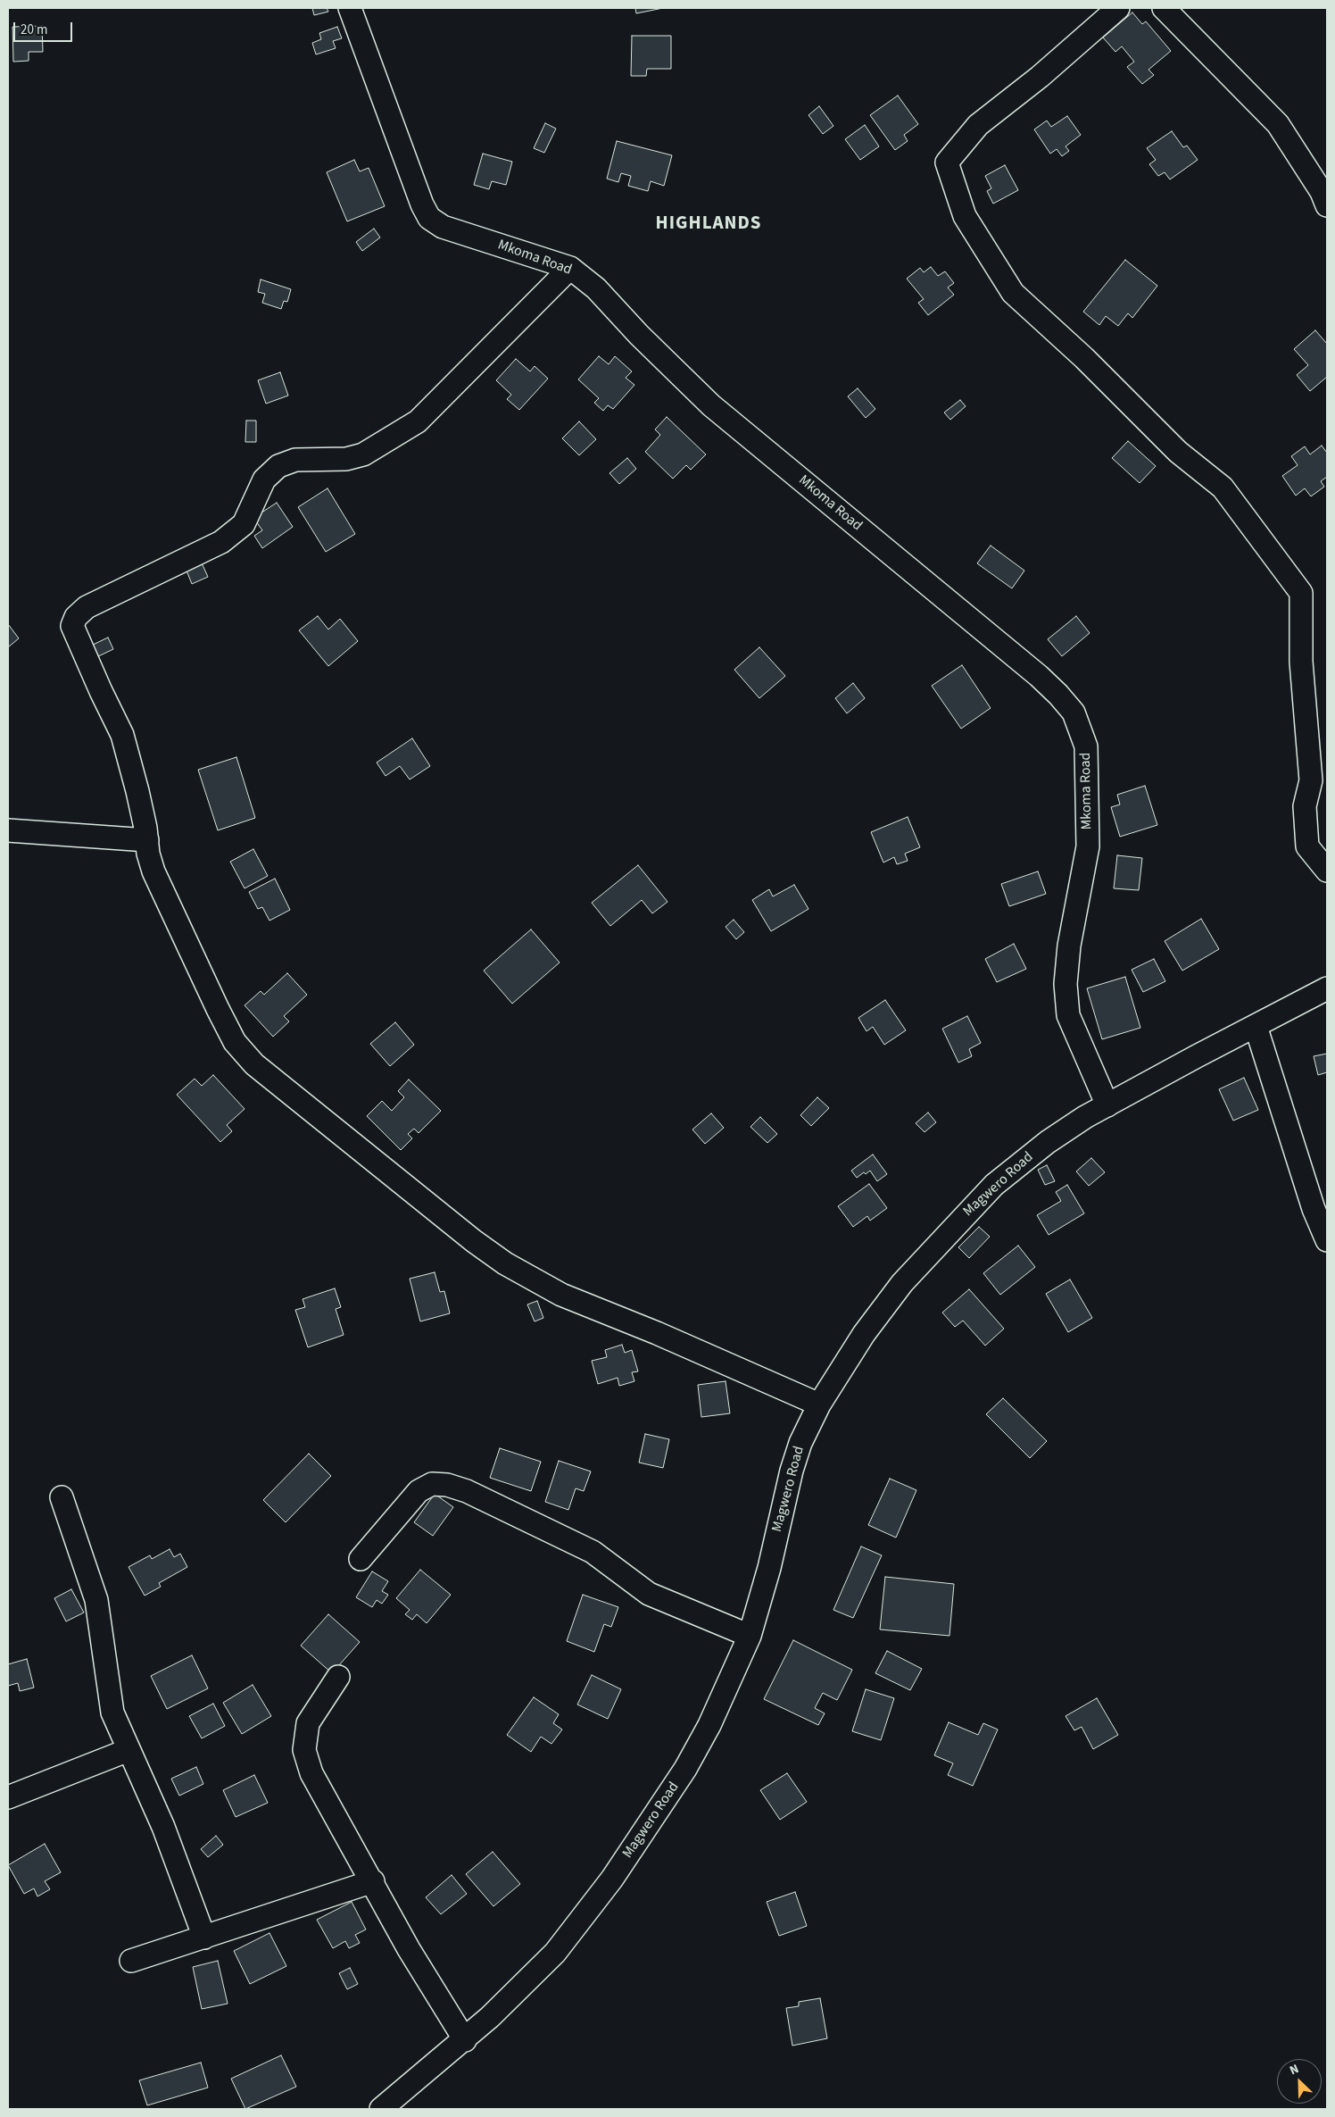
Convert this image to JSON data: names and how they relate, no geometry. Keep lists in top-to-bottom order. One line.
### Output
{"streets":{"street":["Mkoma Road","Magwero Road"]},"crossings":[["Mkoma Road","Magwero Road"]],"districts":["HIGHLANDS"],"scale_bar":"20 m","north":"top left"}
